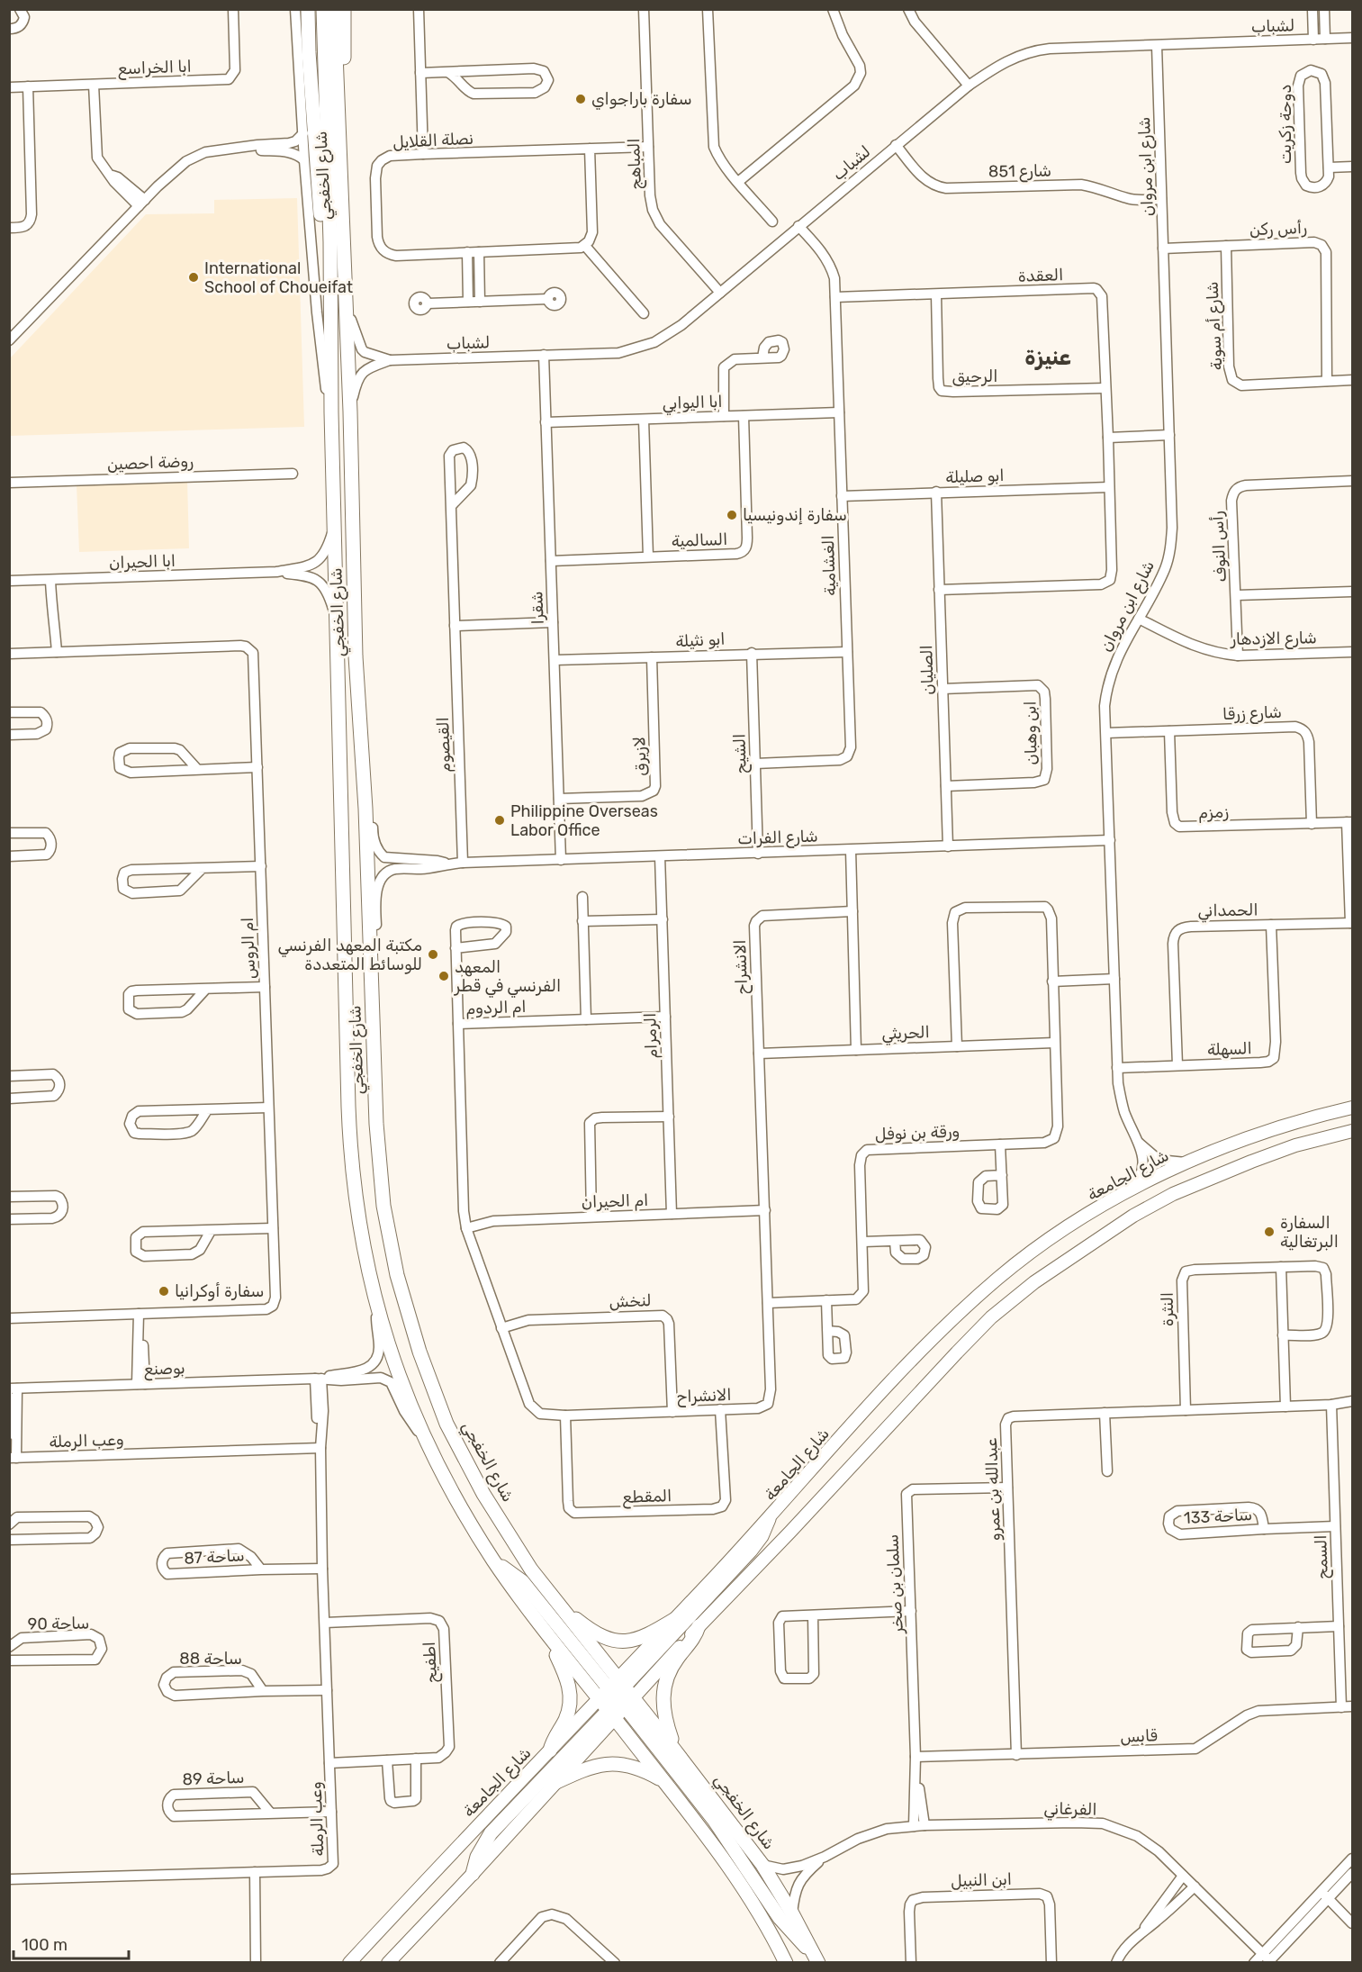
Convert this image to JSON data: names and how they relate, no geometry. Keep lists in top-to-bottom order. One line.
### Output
{"streets":{"highway":["شارع الخفجي"],"main road":["شارع الجامعة"],"street":["لشباب","ابا الخراسع","دوحة زكريت","نصلة القلايل","المباهج","شارع ابن مروان","شارع 851","رأس ركن","العقدة","شارع أم سوية","الرحيق","ابا اليوابي","روضة احصين","ابو صليلة","السالمية","رأس النوف","ابا الحيران","الغشامية","شقرا","شارع الازدهار","ابو نثيلة","الصليان","شارع زرقا","ابن وهبان","القيصوم","الشيح","لازيرق","زمزم","شارع الفرات","الحمداني","ام الروس","الانشراح","ام الردوم","الحريثي","الرمرام","السهلة","ورقة بن نوفل","ام الحيران","لنخش","النثرة","بوصنع","وعب الرملة","عبدالله بن عمرو","المقطع","ساحة 133","ساحة 87","السمح","سلمان بن صخر","ساحة 90","ساحة 88","اطفيح","قابس","ساحة 89","الفرغاني","ابن النبيل"]},"crossings":[["لشباب","المباهج"],["لشباب","شارع ابن مروان"],["لشباب","شارع 851"],["لشباب","شارع الخفجي"],["لشباب","الغشامية"],["لشباب","شقرا"],["نصلة القلايل","المباهج"],["شارع ابن مروان","شارع 851"],["شارع ابن مروان","رأس ركن"],["شارع ابن مروان","شارع الازدهار"],["شارع ابن مروان","شارع زرقا"],["شارع ابن مروان","شارع الفرات"],["شارع ابن مروان","السهلة"],["شارع ابن مروان","شارع الجامعة"],["شارع الخفجي","ابا الحيران"],["شارع الخفجي","شارع الفرات"],["شارع الخفجي","شارع الجامعة"],["شارع الخفجي","بوصنع"],["شارع الخفجي","الفرغاني"],["رأس ركن","شارع أم سوية"],["العقدة","الرحيق"],["العقدة","ابو صليلة"],["العقدة","الغشامية"],["العقدة","الصليان"],["ابا اليوابي","السالمية"],["ابا اليوابي","الغشامية"],["ابا اليوابي","شقرا"],["ابو صليلة","الغشامية"],["ابو صليلة","الصليان"],["السالمية","شقرا"],["رأس النوف","شارع الازدهار"],["الغشامية","ابو نثيلة"],["الغشامية","الشيح"],["شقرا","ابو نثيلة"],["شقرا","لازيرق"],["شقرا","شارع الفرات"],["ابو نثيلة","الشيح"],["ابو نثيلة","لازيرق"],["الصليان","ابن وهبان"],["الصليان","شارع الفرات"],["شارع زرقا","زمزم"],["القيصوم","شارع الفرات"],["الشيح","شارع الفرات"],["زمزم","الحمداني"],["شارع الفرات","الرمرام"],["الحمداني","السهلة"],["الانشراح","ام الردوم"],["الانشراح","الحريثي"],["الانشراح","ورقة بن نوفل"],["الانشراح","ام الحيران"],["الانشراح","لنخش"],["الانشراح","المقطع"],["ام الردوم","الرمرام"],["الحريثي","ورقة بن نوفل"],["الرمرام","ام الحيران"],["النثرة","عبدالله بن عمرو"],["بوصنع","وعب الرملة"],["وعب الرملة","ساحة 87"],["وعب الرملة","ساحة 88"],["وعب الرملة","اطفيح"],["وعب الرملة","ساحة 89"],["عبدالله بن عمرو","السمح"],["عبدالله بن عمرو","سلمان بن صخر"],["عبدالله بن عمرو","قابس"],["ساحة 133","السمح"],["السمح","قابس"],["سلمان بن صخر","قابس"],["سلمان بن صخر","الفرغاني"]],"districts":["عنيزة"],"places":["سفارة باراجواي","International School of Choueifat","سفارة إندونيسيا","Philippine Overseas Labor Office","مكتبة المعهد الفرنسي للوسائط المتعددة","المعهد الفرنسي في قطر","السفارة البرتغالية","سفارة أوكرانيا"],"scale_bar":"100 m"}
